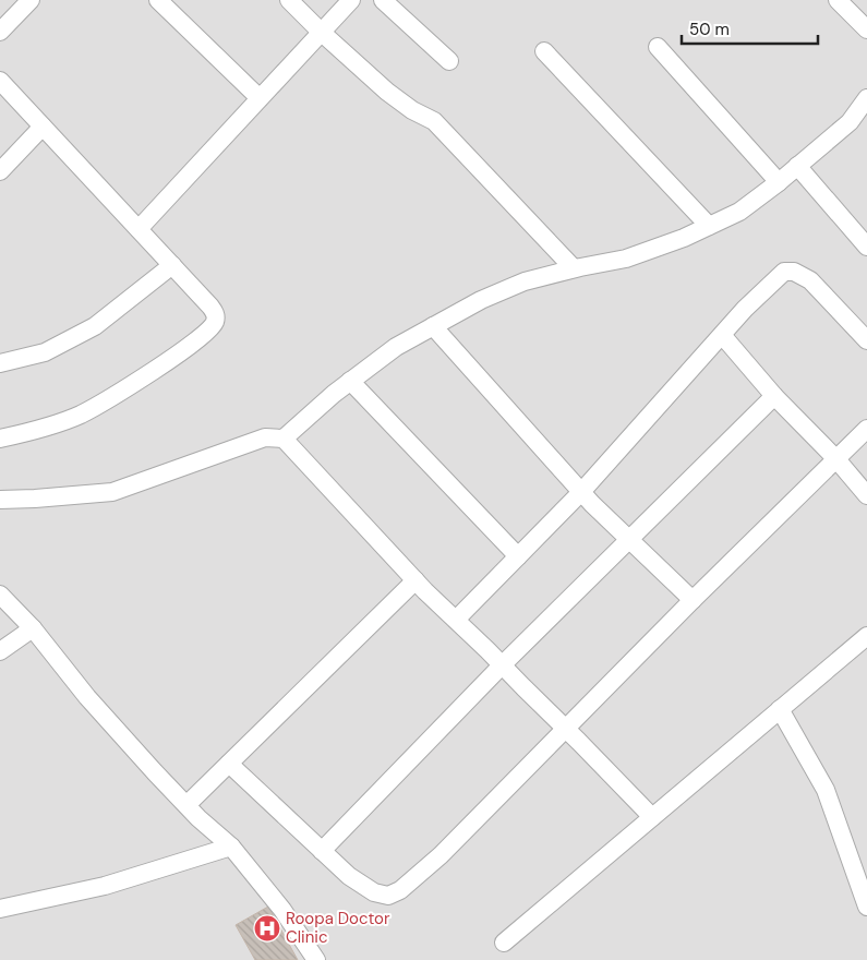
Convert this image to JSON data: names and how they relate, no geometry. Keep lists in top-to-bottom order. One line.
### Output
{"places":{"hospital":["Roopa Doctor Clinic"]},"scale_bar":"50 m"}
